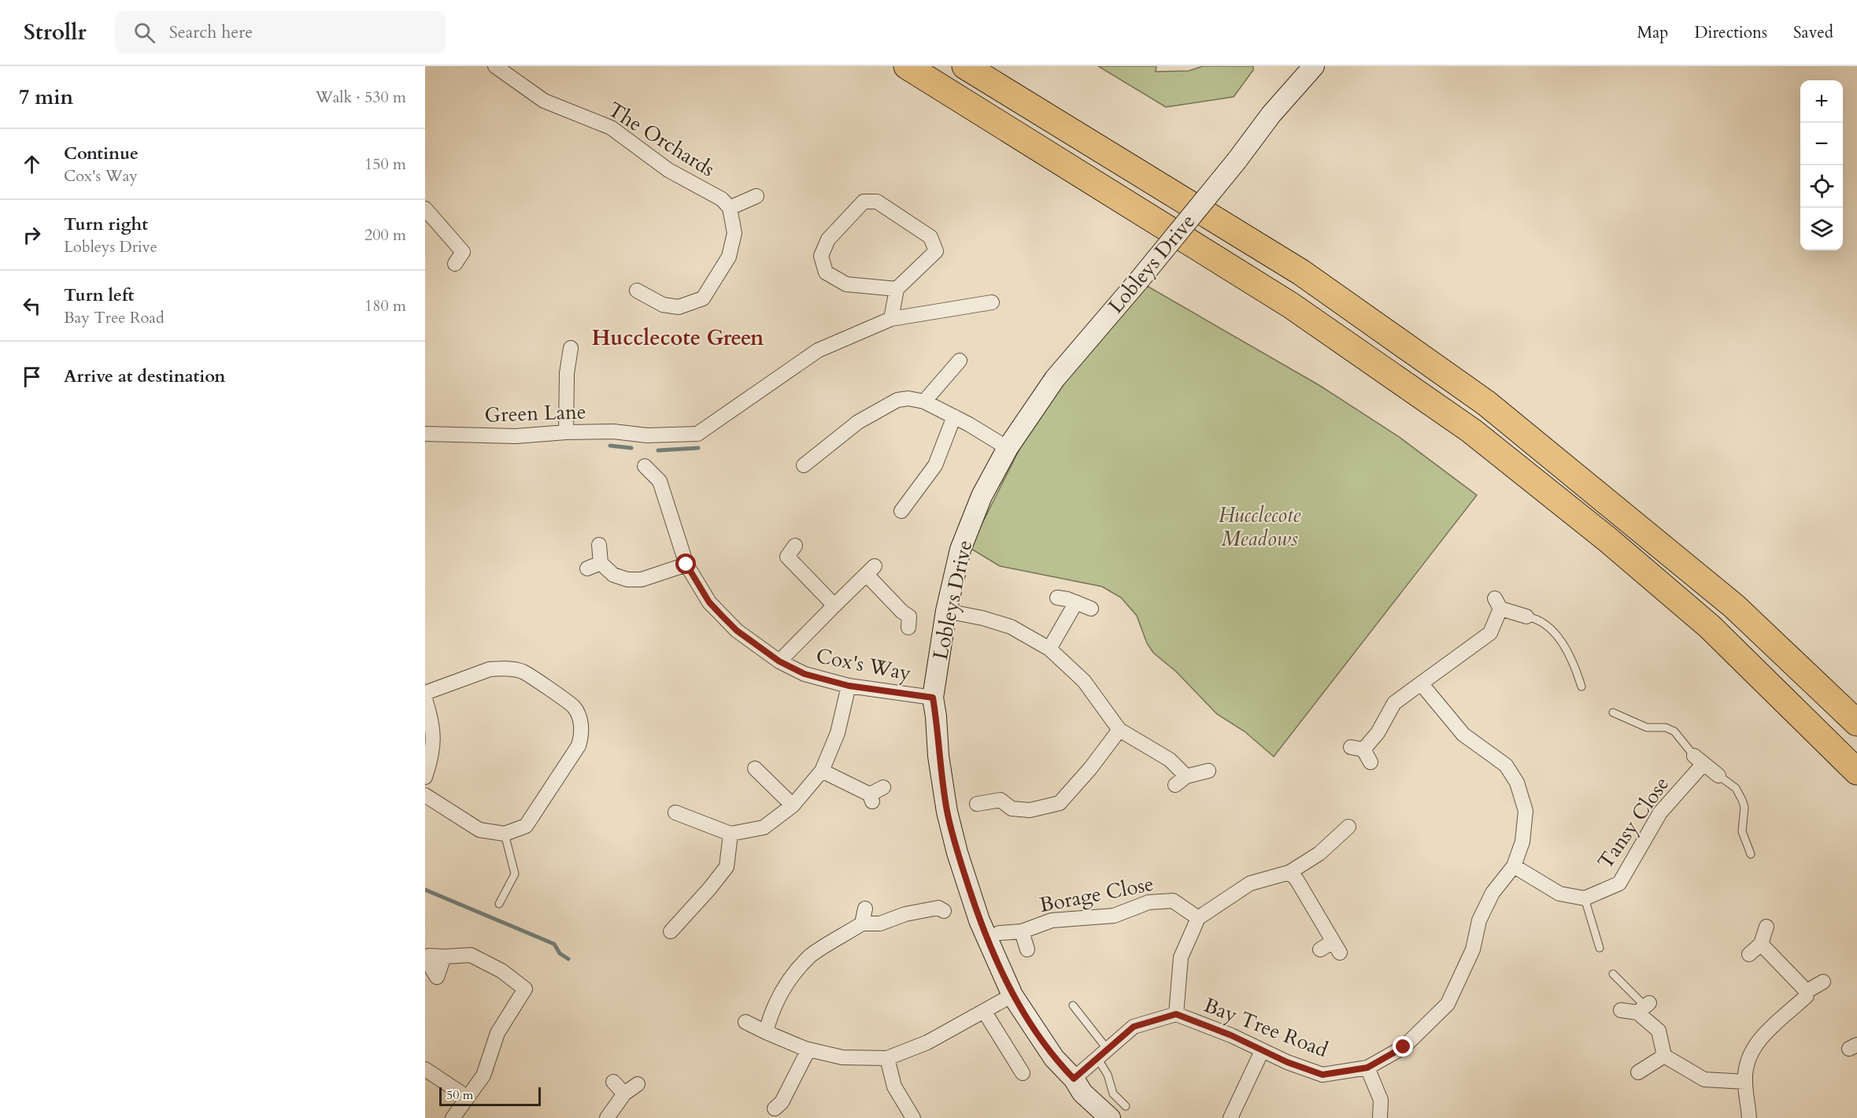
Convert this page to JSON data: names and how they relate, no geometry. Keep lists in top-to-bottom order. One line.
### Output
{"streets":{"street":["The Orchards","Lobleys Drive","Green Lane","Cox's Way","Tansy Close","Borage Close","Bay Tree Road"]},"crossings":[["Lobleys Drive","Cox's Way"],["Lobleys Drive","Bay Tree Road"]],"districts":["Hucclecote Green"],"parks":["Hucclecote Meadows"],"scale_bar":"50 m","page":{"header":"Strollr","search":"Search here","nav":["Map","Directions","Saved"],"heading":["7 min","Walk · 530 m"],"map_buttons":["+","−"],"list":[["Continue","Cox's Way","150 m"],["Turn right","Lobleys Drive","200 m"],["Turn left","Bay Tree Road","180 m"],"Arrive at destination"],"scale":"50 m"}}
